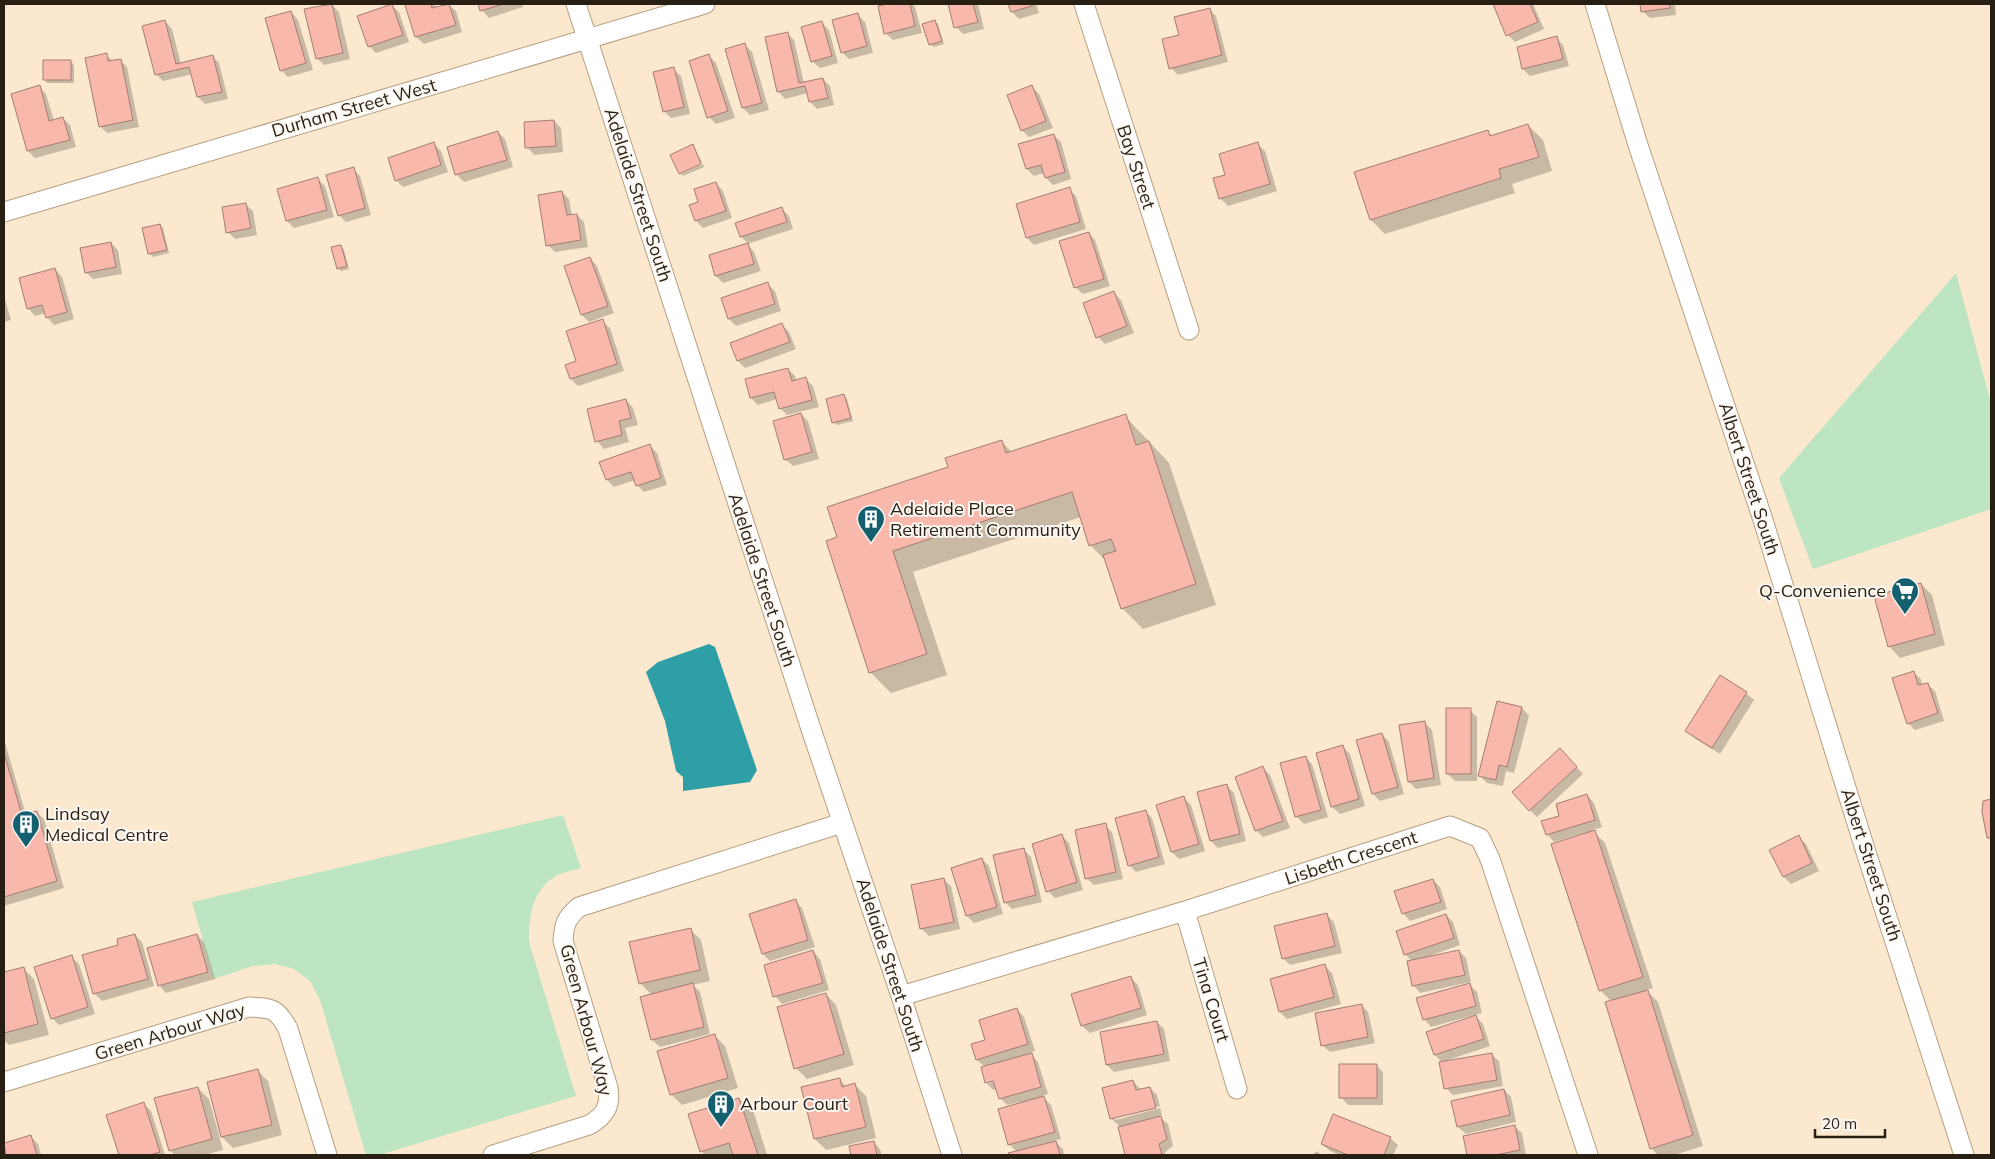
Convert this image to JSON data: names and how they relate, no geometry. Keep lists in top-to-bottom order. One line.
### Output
{"streets":{"street":["Durham Street West","Bay Street","Adelaide Street South","Albert Street South","Lisbeth Crescent","Tina Court","Green Arbour Way"]},"crossings":[["Durham Street West","Adelaide Street South"],["Adelaide Street South","Lisbeth Crescent"],["Adelaide Street South","Green Arbour Way"],["Lisbeth Crescent","Tina Court"]],"places":{"building":["Adelaide Place Retirement Community","Lindsay Medical Centre","Arbour Court"],"supermarket":["Q-Convenience"]},"scale_bar":"20 m"}
